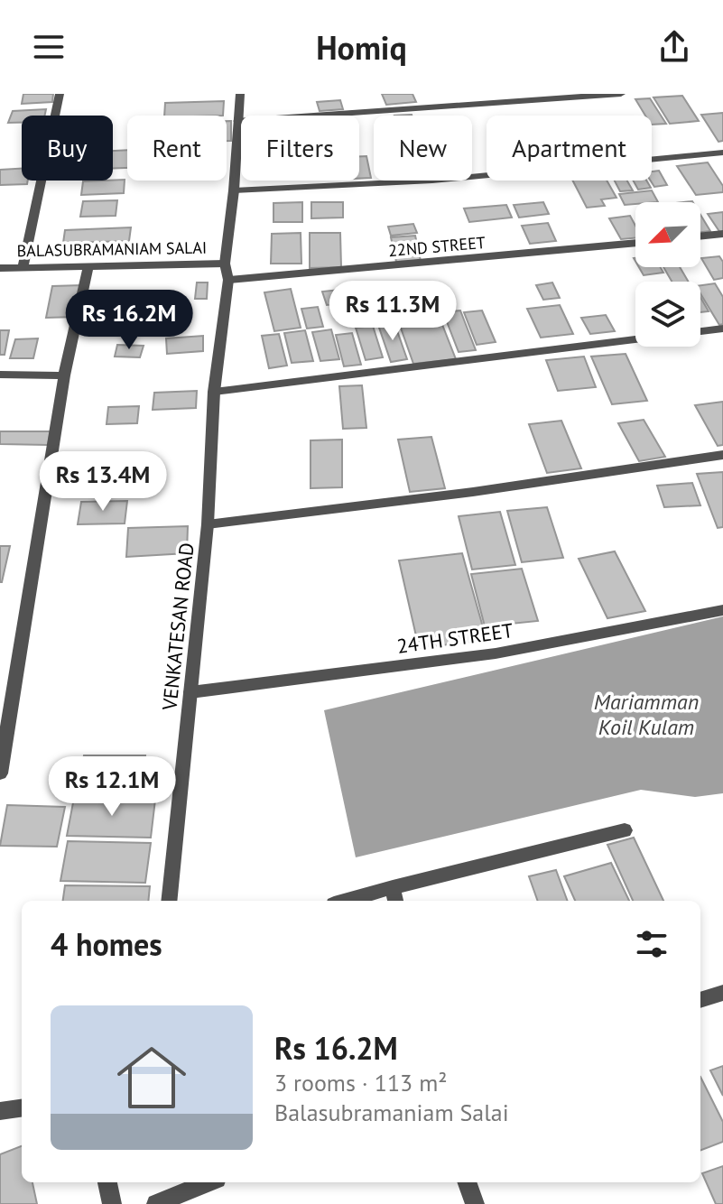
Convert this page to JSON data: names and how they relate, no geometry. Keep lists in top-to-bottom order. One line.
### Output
{"streets":{"street":["22ND STREET","BALASUBRAMANIAM SALAI","VENKATESAN ROAD","24TH STREET"]},"crossings":[["22ND STREET","VENKATESAN ROAD"],["BALASUBRAMANIAM SALAI","VENKATESAN ROAD"],["VENKATESAN ROAD","24TH STREET"]],"water":["Mariamman Koil Kulam"],"north":"bottom left","page":{"header":"Homiq","chip":["Buy","Rent","Filters","New","Apartment"],"price":["Rs 11.3M","Rs 16.2M","Rs 13.4M","Rs 12.1M"],"heading":"4 homes","list":[{"name":"Rs 16.2M","note":"3 rooms · 113 m² · Balasubramaniam Salai"}]}}
